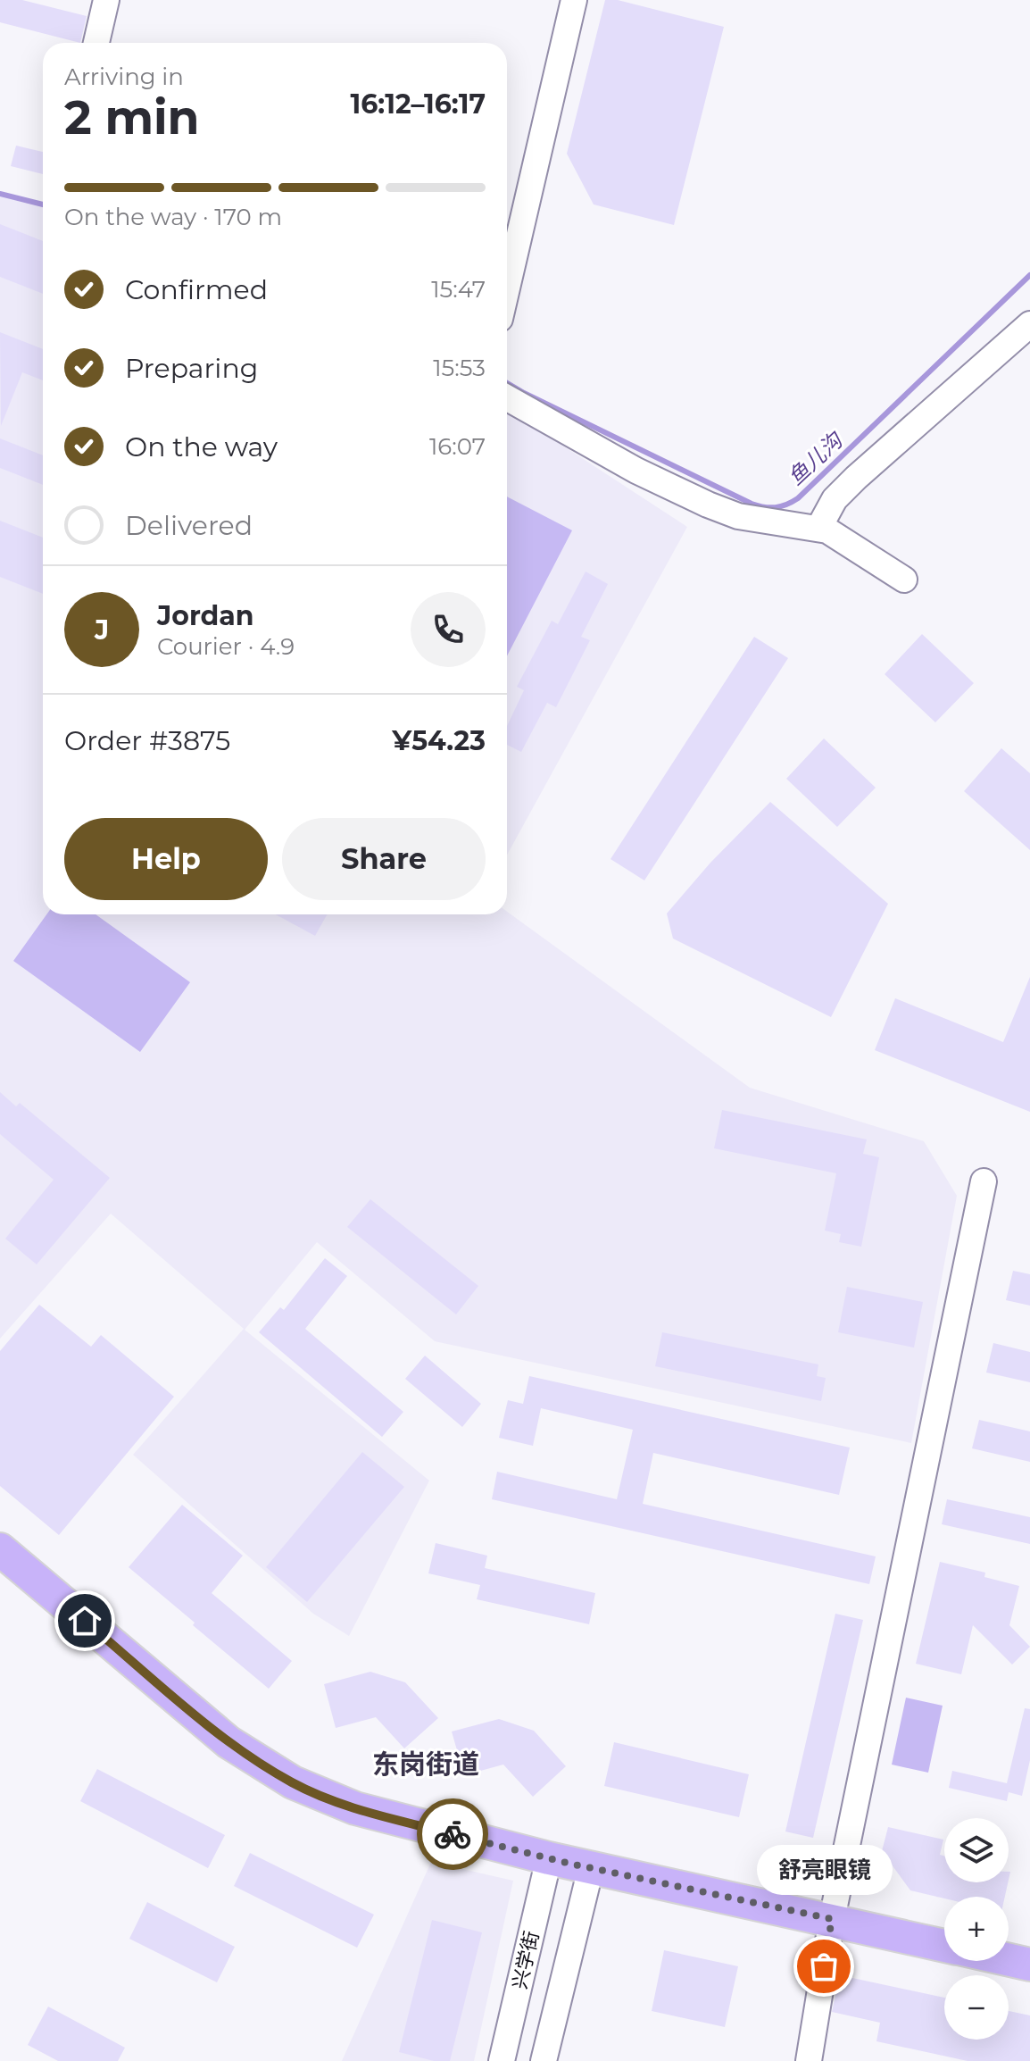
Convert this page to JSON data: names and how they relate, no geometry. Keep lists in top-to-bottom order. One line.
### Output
{"streets":{"street":["兴学街"]},"districts":["东岗街道"],"water":["鱼儿沟"],"places":["舒亮眼镜"],"page":{"heading":["2 min","Arriving in","16:12–16:17"],"panel":["Jordan","Courier · 4.9","Order #3875","¥54.23"],"bar":"On the way · 170 m","list":[["Confirmed","15:47"],["Preparing","15:53"],["On the way","16:07"],"Delivered"],"round":"J","buttons":["Help","Share"],"map_buttons":["+","−"],"bubble":"舒亮眼镜"}}
